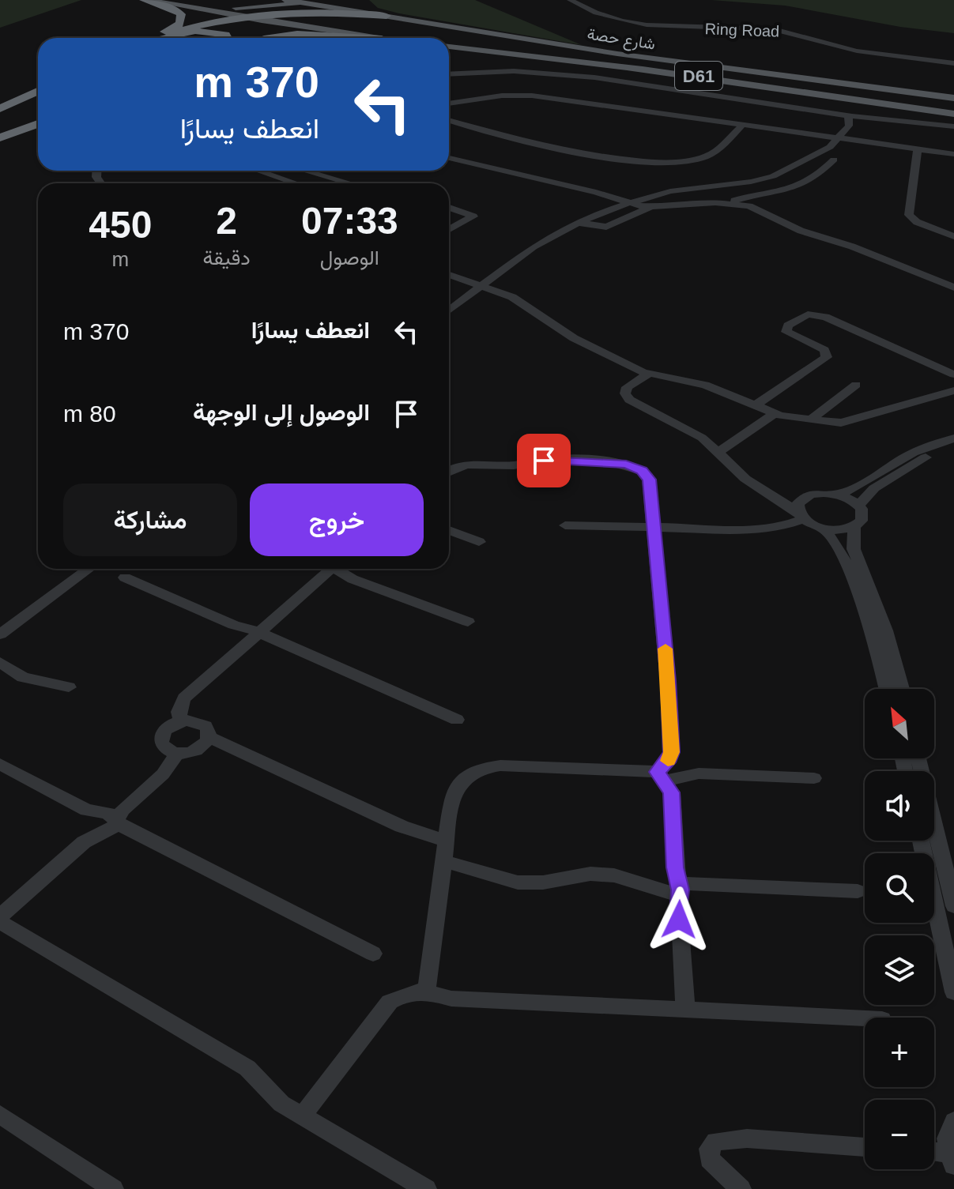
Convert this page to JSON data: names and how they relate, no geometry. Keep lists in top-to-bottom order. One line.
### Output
{"streets":{"main road":["شارع حصة","D61"],"street":["Ring Road"]},"north":"top left","page":{"turn":["370 m","انعطف يسارًا"],"eta":["07:33","الوصول","2","دقيقة","450","m"],"list":[{"name":"انعطف يسارًا","value":"370 m"},{"name":"الوصول إلى الوجهة","value":"80 m"}],"buttons":["خروج","مشاركة"],"map_buttons":["+","−"]}}
